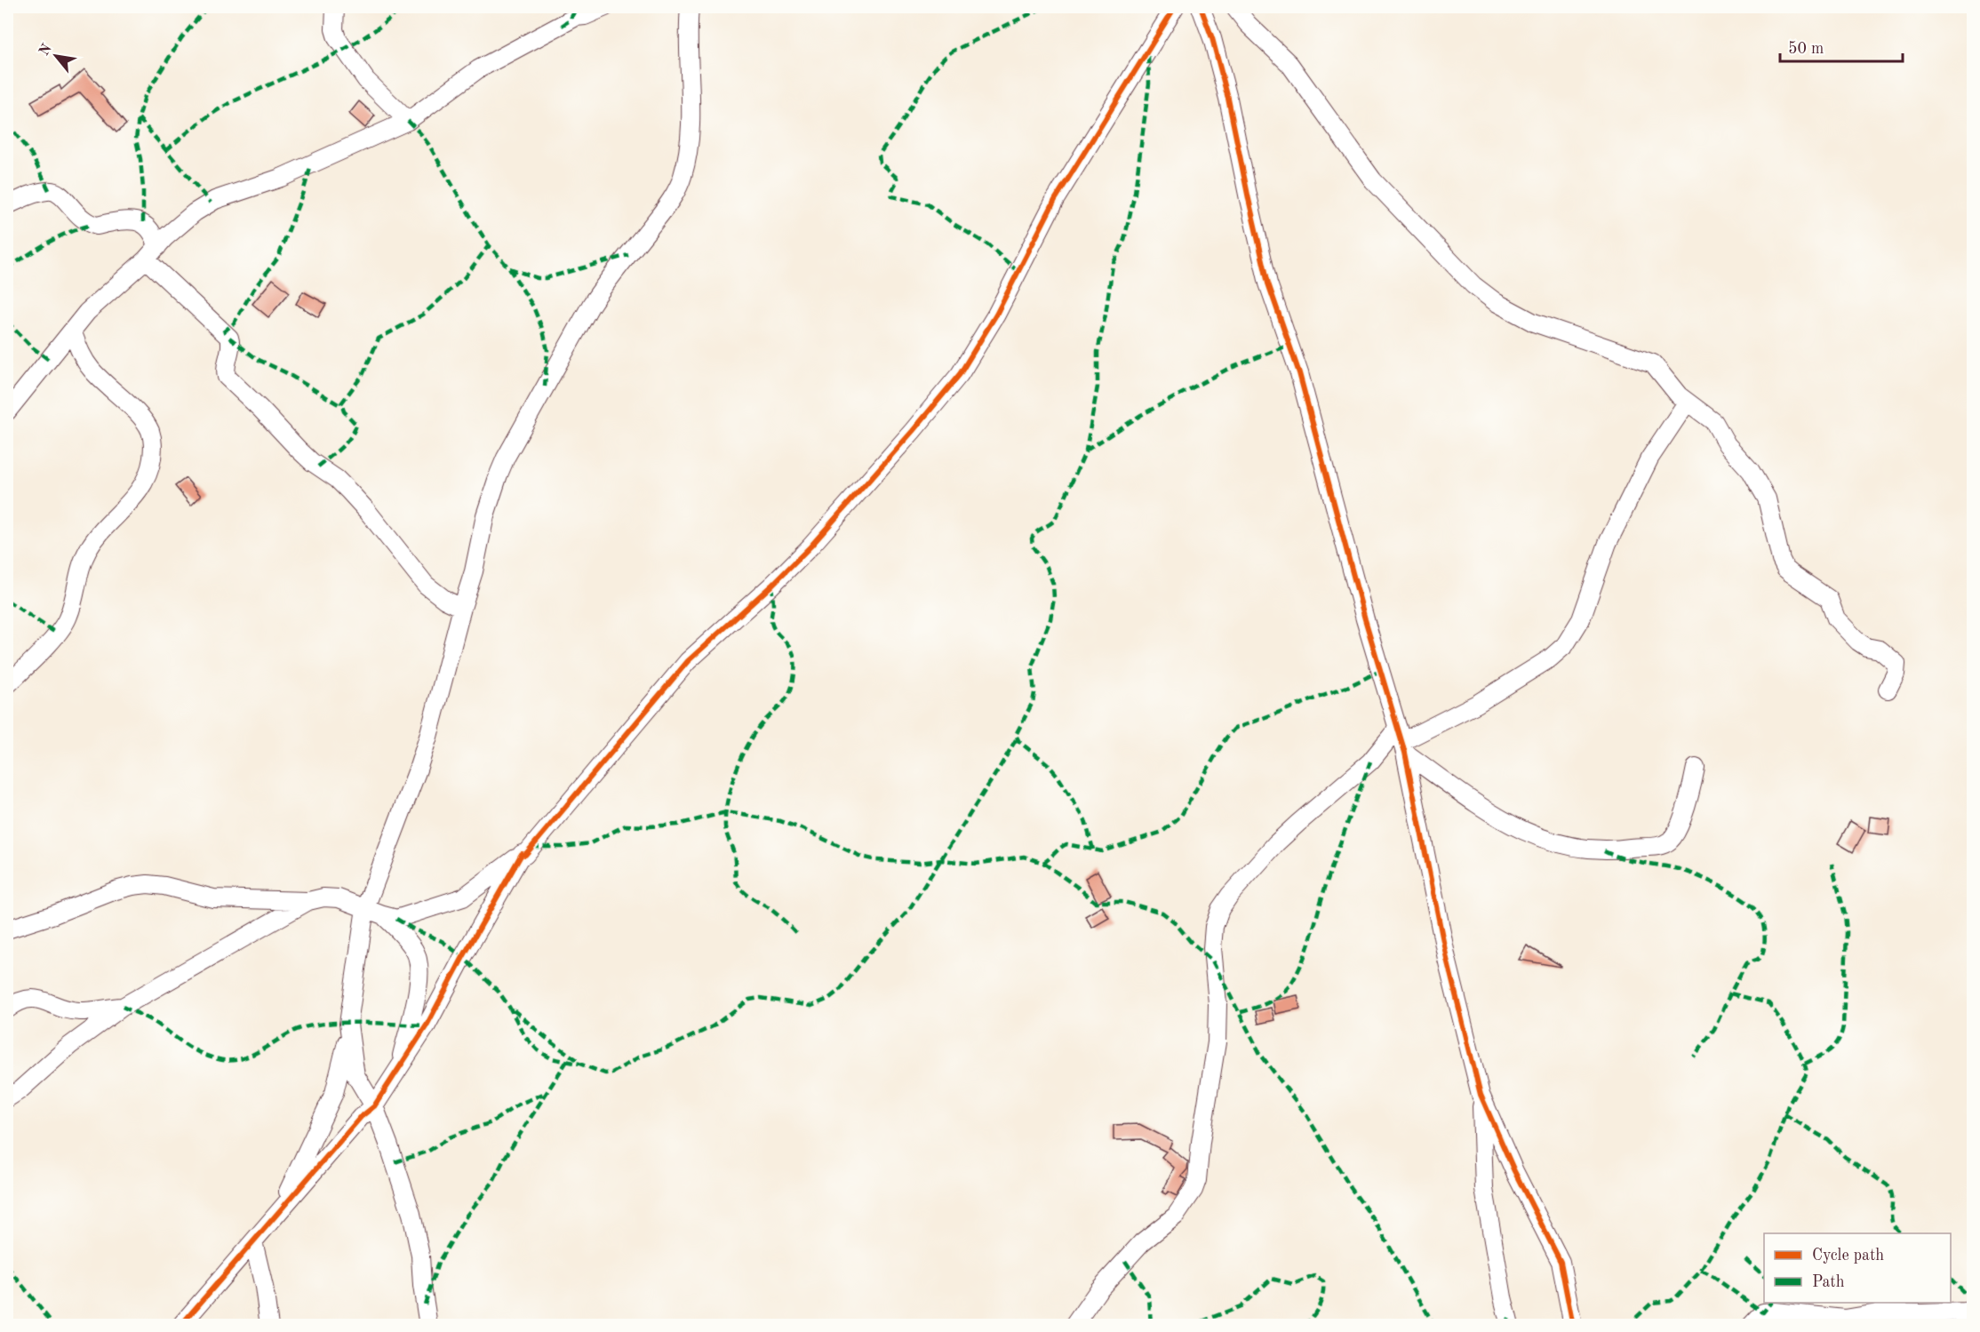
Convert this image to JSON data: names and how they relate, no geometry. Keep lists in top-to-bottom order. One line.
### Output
{"legend":["Cycle path","Path"],"scale_bar":"50 m","north":"top left"}
